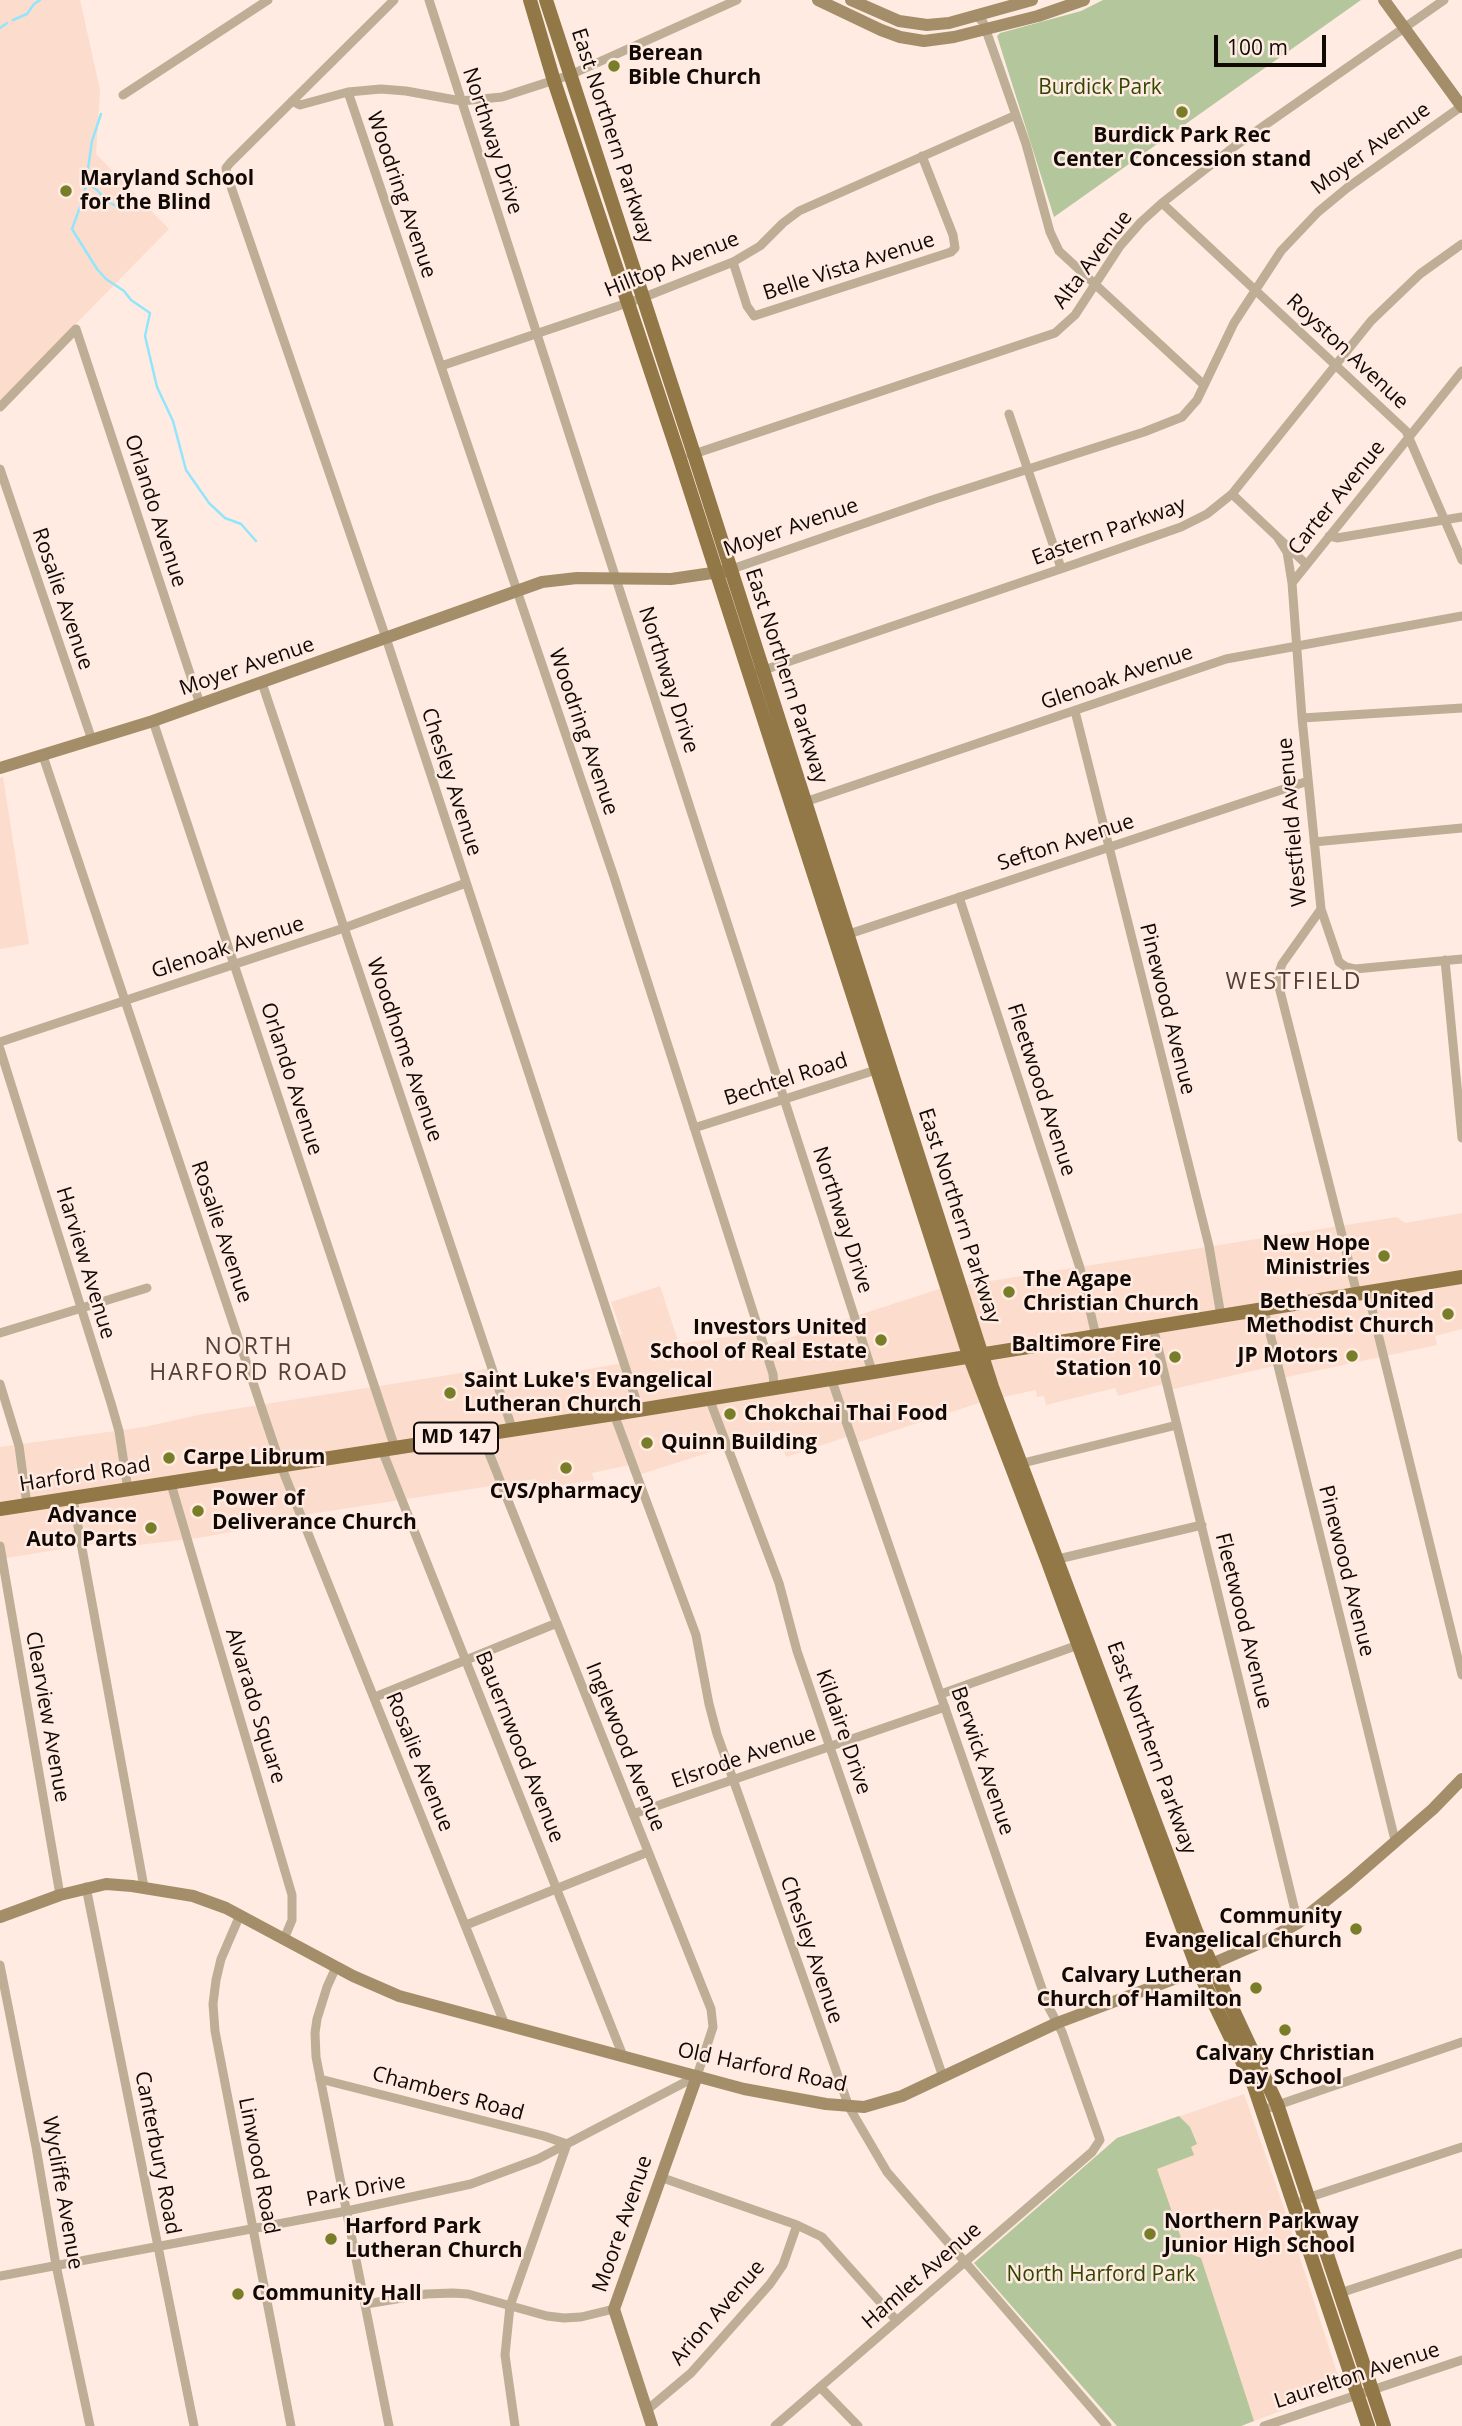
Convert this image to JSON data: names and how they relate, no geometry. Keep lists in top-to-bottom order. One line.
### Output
{"streets":{"main road":["East Northern Parkway","MD 147","Harford Road"],"street":["Northway Drive","Moyer Avenue","Woodring Avenue","Alta Avenue","Hilltop Avenue","Belle Vista Avenue","Royston Avenue","Carter Avenue","Orlando Avenue","Eastern Parkway","Rosalie Avenue","Glenoak Avenue","Chesley Avenue","Westfield Avenue","Sefton Avenue","Pinewood Avenue","Woodhome Avenue","Bechtel Road","Fleetwood Avenue","Harview Avenue","Alvarado Square","Clearview Avenue","Kildaire Drive","Bauernwood Avenue","Inglewood Avenue","Elsrode Avenue","Berwick Avenue","Old Harford Road","Chambers Road","Canterbury Road","Linwood Road","Park Drive","Wycliffe Avenue","Moore Avenue","Hamlet Avenue","Arion Avenue","Laurelton Avenue"]},"crossings":[["East Northern Parkway","Moyer Avenue"],["East Northern Parkway","Alta Avenue"],["East Northern Parkway","Hilltop Avenue"],["East Northern Parkway","Eastern Parkway"],["East Northern Parkway","Glenoak Avenue"],["East Northern Parkway","Sefton Avenue"],["East Northern Parkway","Bechtel Road"],["East Northern Parkway","Harford Road"],["East Northern Parkway","Old Harford Road"],["East Northern Parkway","Laurelton Avenue"],["Northway Drive","Moyer Avenue"],["Northway Drive","Hilltop Avenue"],["Northway Drive","Bechtel Road"],["Northway Drive","Harford Road"],["Moyer Avenue","Woodring Avenue"],["Moyer Avenue","Royston Avenue"],["Moyer Avenue","Orlando Avenue"],["Moyer Avenue","Rosalie Avenue"],["Moyer Avenue","Chesley Avenue"],["Moyer Avenue","Woodhome Avenue"],["Woodring Avenue","Hilltop Avenue"],["Woodring Avenue","Bechtel Road"],["Woodring Avenue","Harford Road"],["Alta Avenue","Royston Avenue"],["Hilltop Avenue","Belle Vista Avenue"],["Royston Avenue","Carter Avenue"],["Royston Avenue","Eastern Parkway"],["Carter Avenue","Westfield Avenue"],["Orlando Avenue","Glenoak Avenue"],["Orlando Avenue","Harford Road"],["Orlando Avenue","Bauernwood Avenue"],["Eastern Parkway","Westfield Avenue"],["Rosalie Avenue","Glenoak Avenue"],["Rosalie Avenue","Harford Road"],["Rosalie Avenue","Old Harford Road"],["Glenoak Avenue","Chesley Avenue"],["Glenoak Avenue","Westfield Avenue"],["Glenoak Avenue","Pinewood Avenue"],["Glenoak Avenue","Woodhome Avenue"],["Chesley Avenue","Harford Road"],["Chesley Avenue","Elsrode Avenue"],["Chesley Avenue","Old Harford Road"],["Chesley Avenue","Hamlet Avenue"],["Westfield Avenue","Sefton Avenue"],["Westfield Avenue","Harford Road"],["Sefton Avenue","Pinewood Avenue"],["Sefton Avenue","Fleetwood Avenue"],["Pinewood Avenue","Harford Road"],["Pinewood Avenue","Old Harford Road"],["Woodhome Avenue","Harford Road"],["Fleetwood Avenue","Harford Road"],["Fleetwood Avenue","Old Harford Road"],["Harview Avenue","Harford Road"],["Harford Road","Alvarado Square"],["Harford Road","Kildaire Drive"],["Harford Road","Bauernwood Avenue"],["Harford Road","Inglewood Avenue"],["Harford Road","Berwick Avenue"],["Alvarado Square","Old Harford Road"],["Clearview Avenue","Old Harford Road"],["Kildaire Drive","Elsrode Avenue"],["Kildaire Drive","Old Harford Road"],["Bauernwood Avenue","Old Harford Road"],["Inglewood Avenue","Elsrode Avenue"],["Inglewood Avenue","Old Harford Road"],["Inglewood Avenue","Park Drive"],["Inglewood Avenue","Moore Avenue"],["Elsrode Avenue","Berwick Avenue"],["Berwick Avenue","Old Harford Road"],["Berwick Avenue","Hamlet Avenue"],["Old Harford Road","Canterbury Road"],["Old Harford Road","Linwood Road"],["Old Harford Road","Park Drive"],["Old Harford Road","Moore Avenue"],["Chambers Road","Park Drive"],["Canterbury Road","Park Drive"],["Linwood Road","Park Drive"],["Park Drive","Wycliffe Avenue"],["Park Drive","Moore Avenue"],["Moore Avenue","Arion Avenue"]],"districts":["WESTFIELD","NORTH HARFORD ROAD"],"parks":["Burdick Park","North Harford Park"],"places":["Berean Bible Church","Burdick Park Rec Center Concession stand","Maryland School for the Blind","New Hope Ministries","The Agape Christian Church","Bethesda United Methodist Church","Investors United School of Real Estate","JP Motors","Baltimore Fire Station 10","Saint Luke's Evangelical Lutheran Church","Chokchai Thai Food","Quinn Building","Carpe Librum","CVS/pharmacy","Power of Deliverance Church","Advance Auto Parts","Community Evangelical Church","Calvary Lutheran Church of Hamilton","Calvary Christian Day School","Northern Parkway Junior High School","Harford Park Lutheran Church","Community Hall"],"scale_bar":"100 m"}
